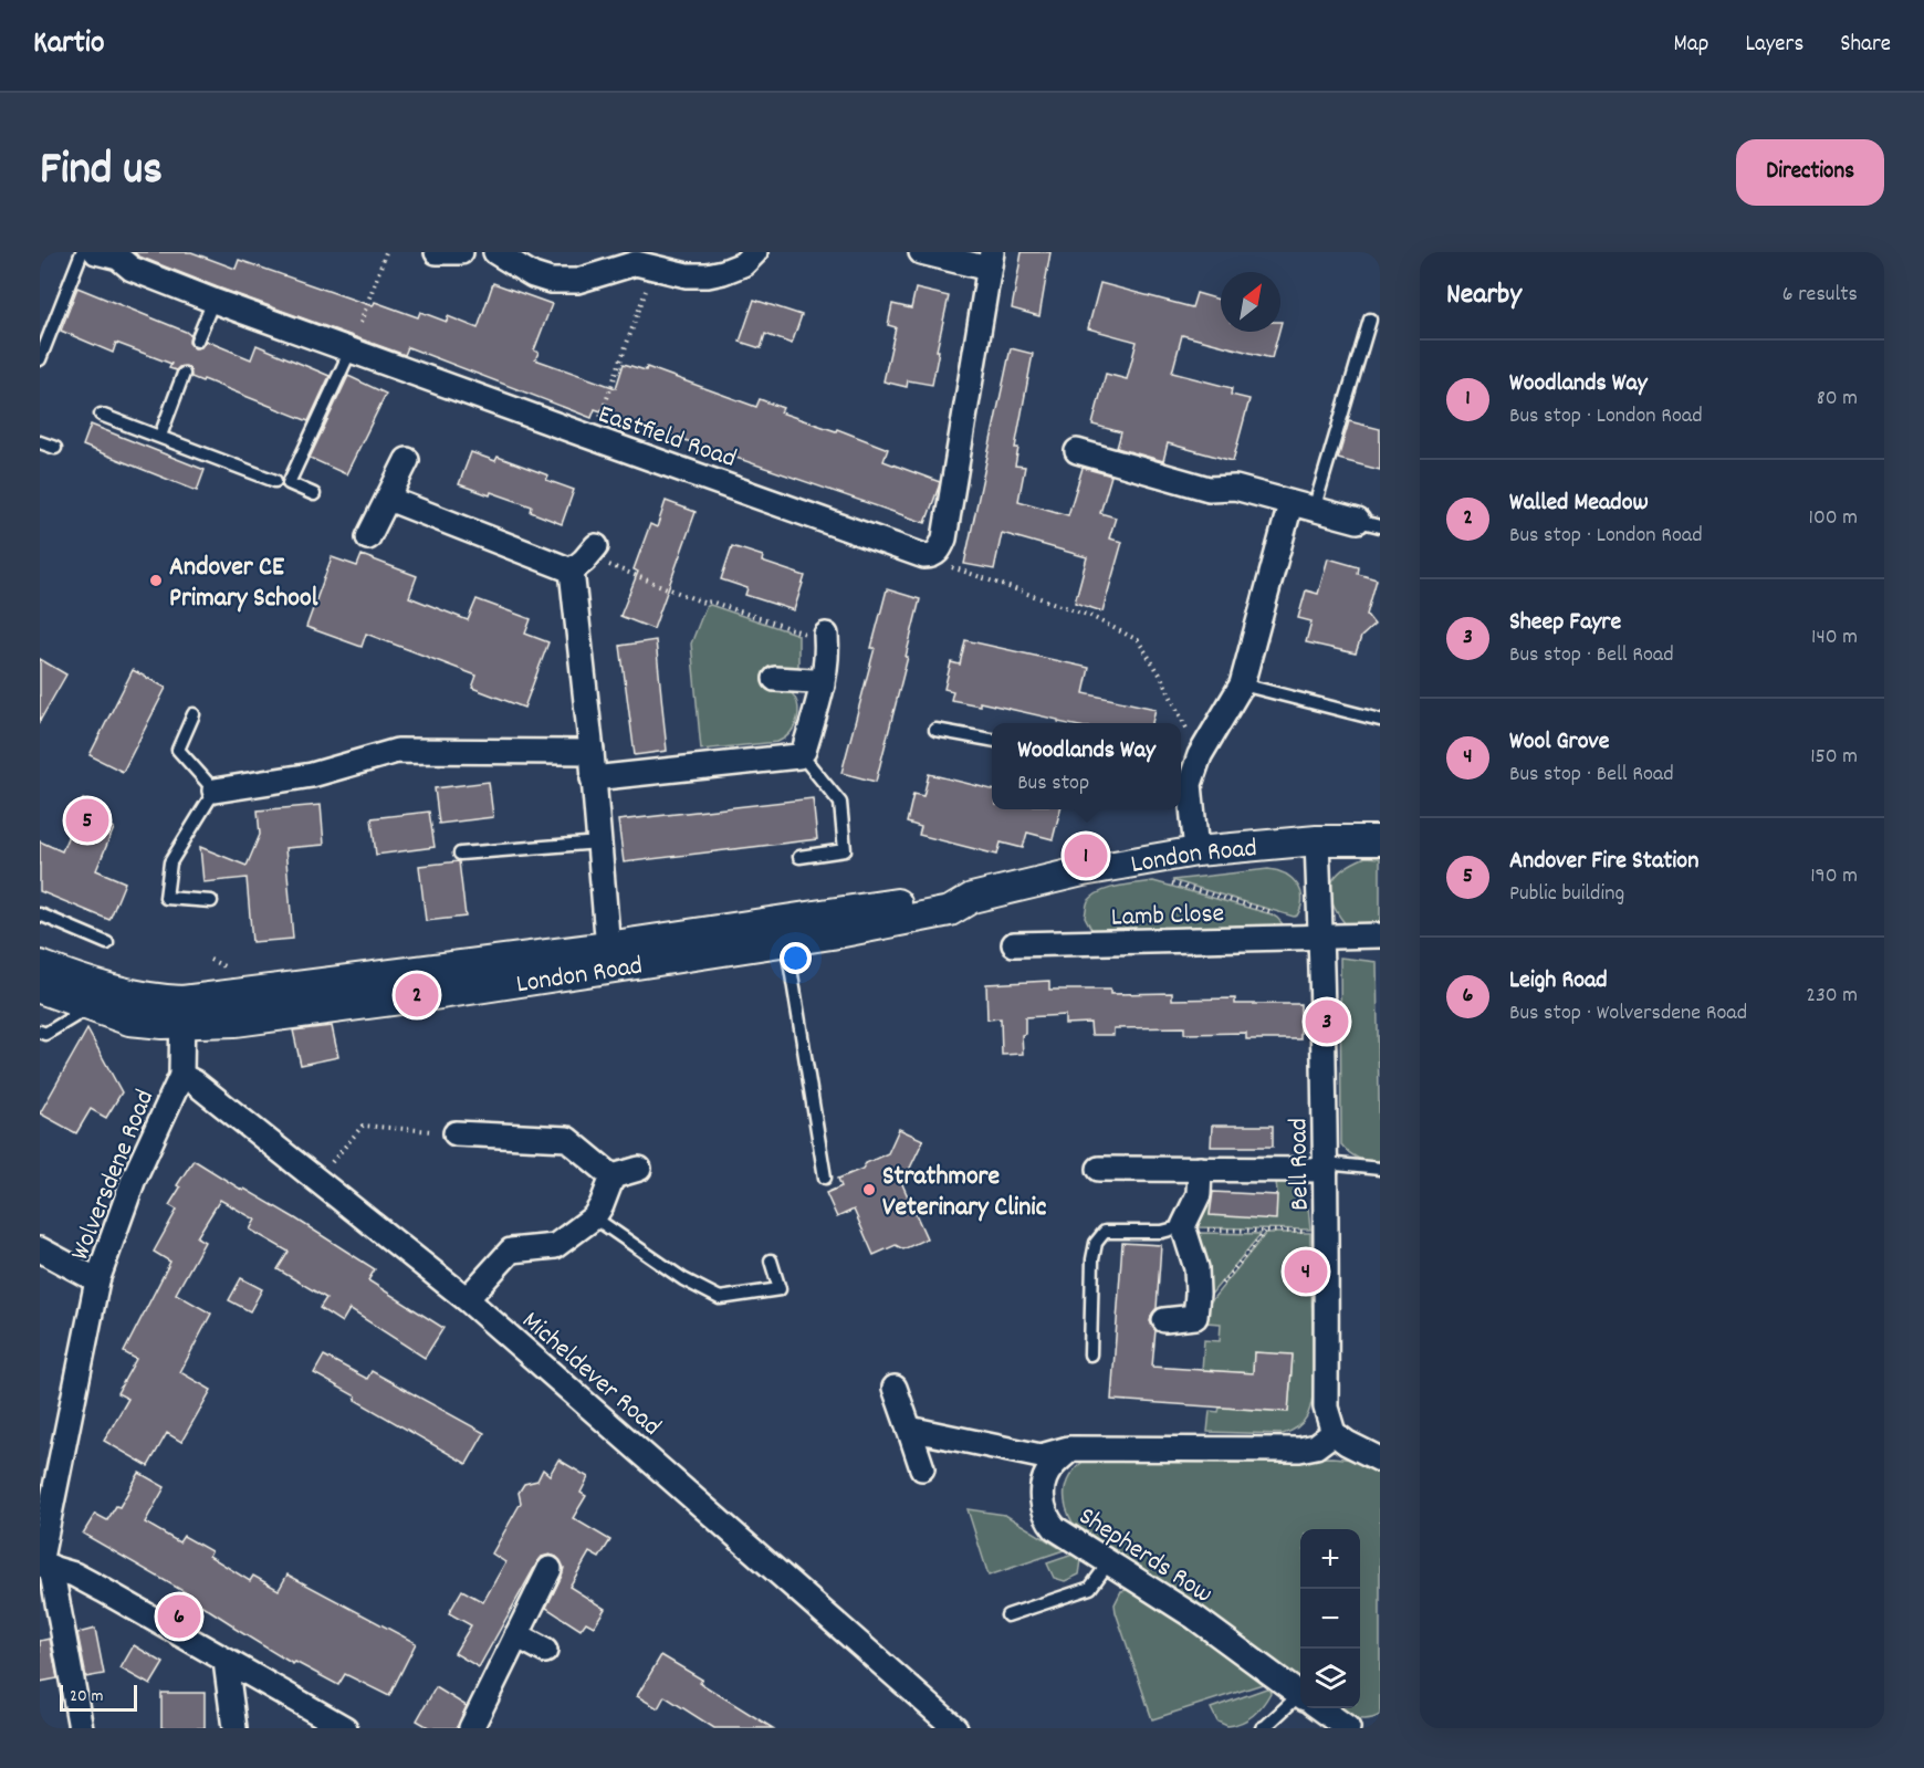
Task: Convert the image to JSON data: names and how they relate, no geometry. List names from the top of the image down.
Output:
{
  "streets": {
    "street": [
      "Eastfield Road",
      "London Road",
      "Lamb Close",
      "Bell Road",
      "Wolversdene Road",
      "Micheldever Road",
      "Shepherds Row"
    ]
  },
  "crossings": [
    ["London Road", "Bell Road"],
    ["London Road", "Wolversdene Road"],
    ["Lamb Close", "Bell Road"],
    ["Wolversdene Road", "Micheldever Road"]
  ],
  "places": ["Andover CE Primary School", "Strathmore Veterinary Clinic"],
  "scale_bar": "20 m",
  "north": "top right",
  "page": {
    "header": "Kartio",
    "nav": ["Map", "Layers", "Share"],
    "title": "Find us",
    "buttons": "Directions",
    "heading": ["Nearby", "6 results"],
    "list": [
      {
        "mark": "1",
        "name": "Woodlands Way",
        "note": "Bus stop · London Road",
        "value": "80 m"
      },
      {
        "mark": "2",
        "name": "Walled Meadow",
        "note": "Bus stop · London Road",
        "value": "100 m"
      },
      {
        "mark": "3",
        "name": "Sheep Fayre",
        "note": "Bus stop · Bell Road",
        "value": "140 m"
      },
      {
        "mark": "4",
        "name": "Wool Grove",
        "note": "Bus stop · Bell Road",
        "value": "150 m"
      },
      {
        "mark": "5",
        "name": "Andover Fire Station",
        "note": "Public building",
        "value": "190 m"
      },
      {
        "mark": "6",
        "name": "Leigh Road",
        "note": "Bus stop · Wolversdene Road",
        "value": "230 m"
      }
    ],
    "popup": ["Woodlands Way", "Bus stop"],
    "pins": [
      "5",
      "1",
      "2",
      "3",
      "4",
      "6"
    ],
    "map_buttons": ["+", "−"],
    "scale": "20 m"
  }
}
